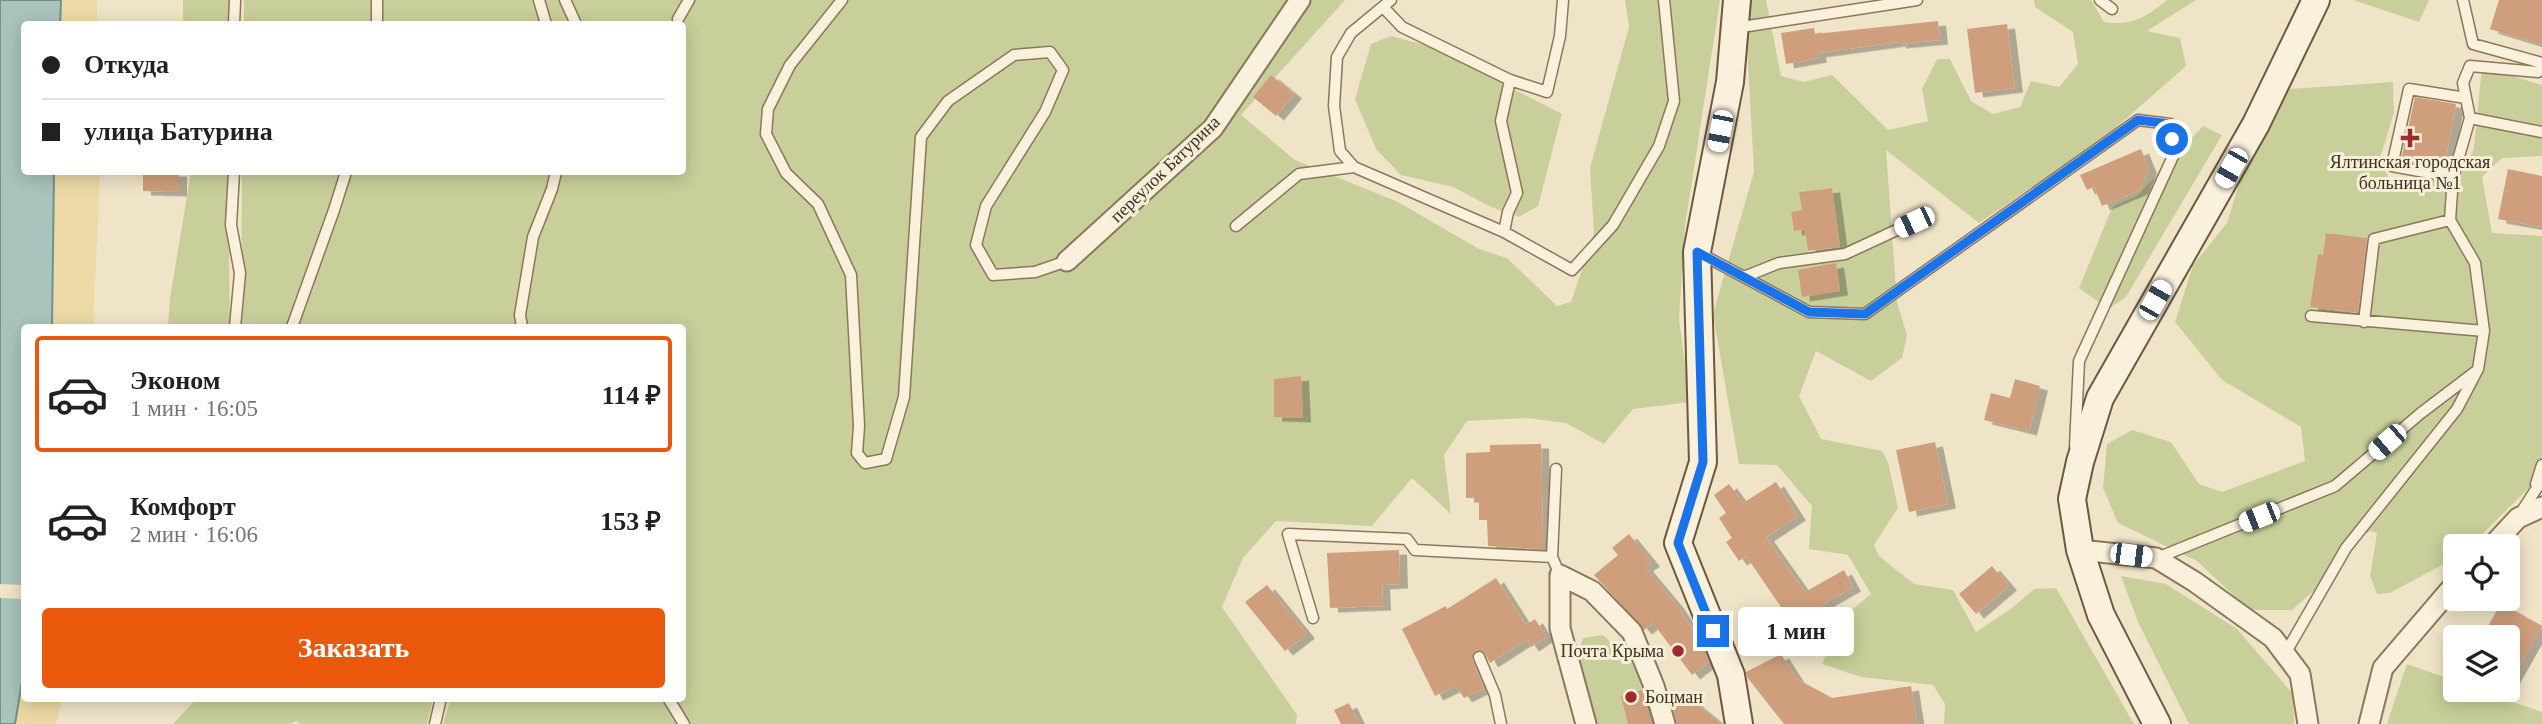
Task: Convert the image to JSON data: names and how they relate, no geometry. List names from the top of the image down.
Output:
{
  "streets": {
    "street": ["переулок Батурина"]
  },
  "places": {
    "health": ["Ялтинская городская больница №1"],
    "other": ["Почта Крыма", "Боцман"]
  },
  "page": {
    "banner": ["Откуда", "улица Батурина"],
    "list": [
      {
        "name": "Эконом",
        "note": "1 мин · 16:05",
        "value": "114 ₽"
      },
      {
        "name": "Комфорт",
        "note": "2 мин · 16:06",
        "value": "153 ₽"
      }
    ],
    "buttons": "Заказать",
    "bubble": "1 мин"
  }
}
